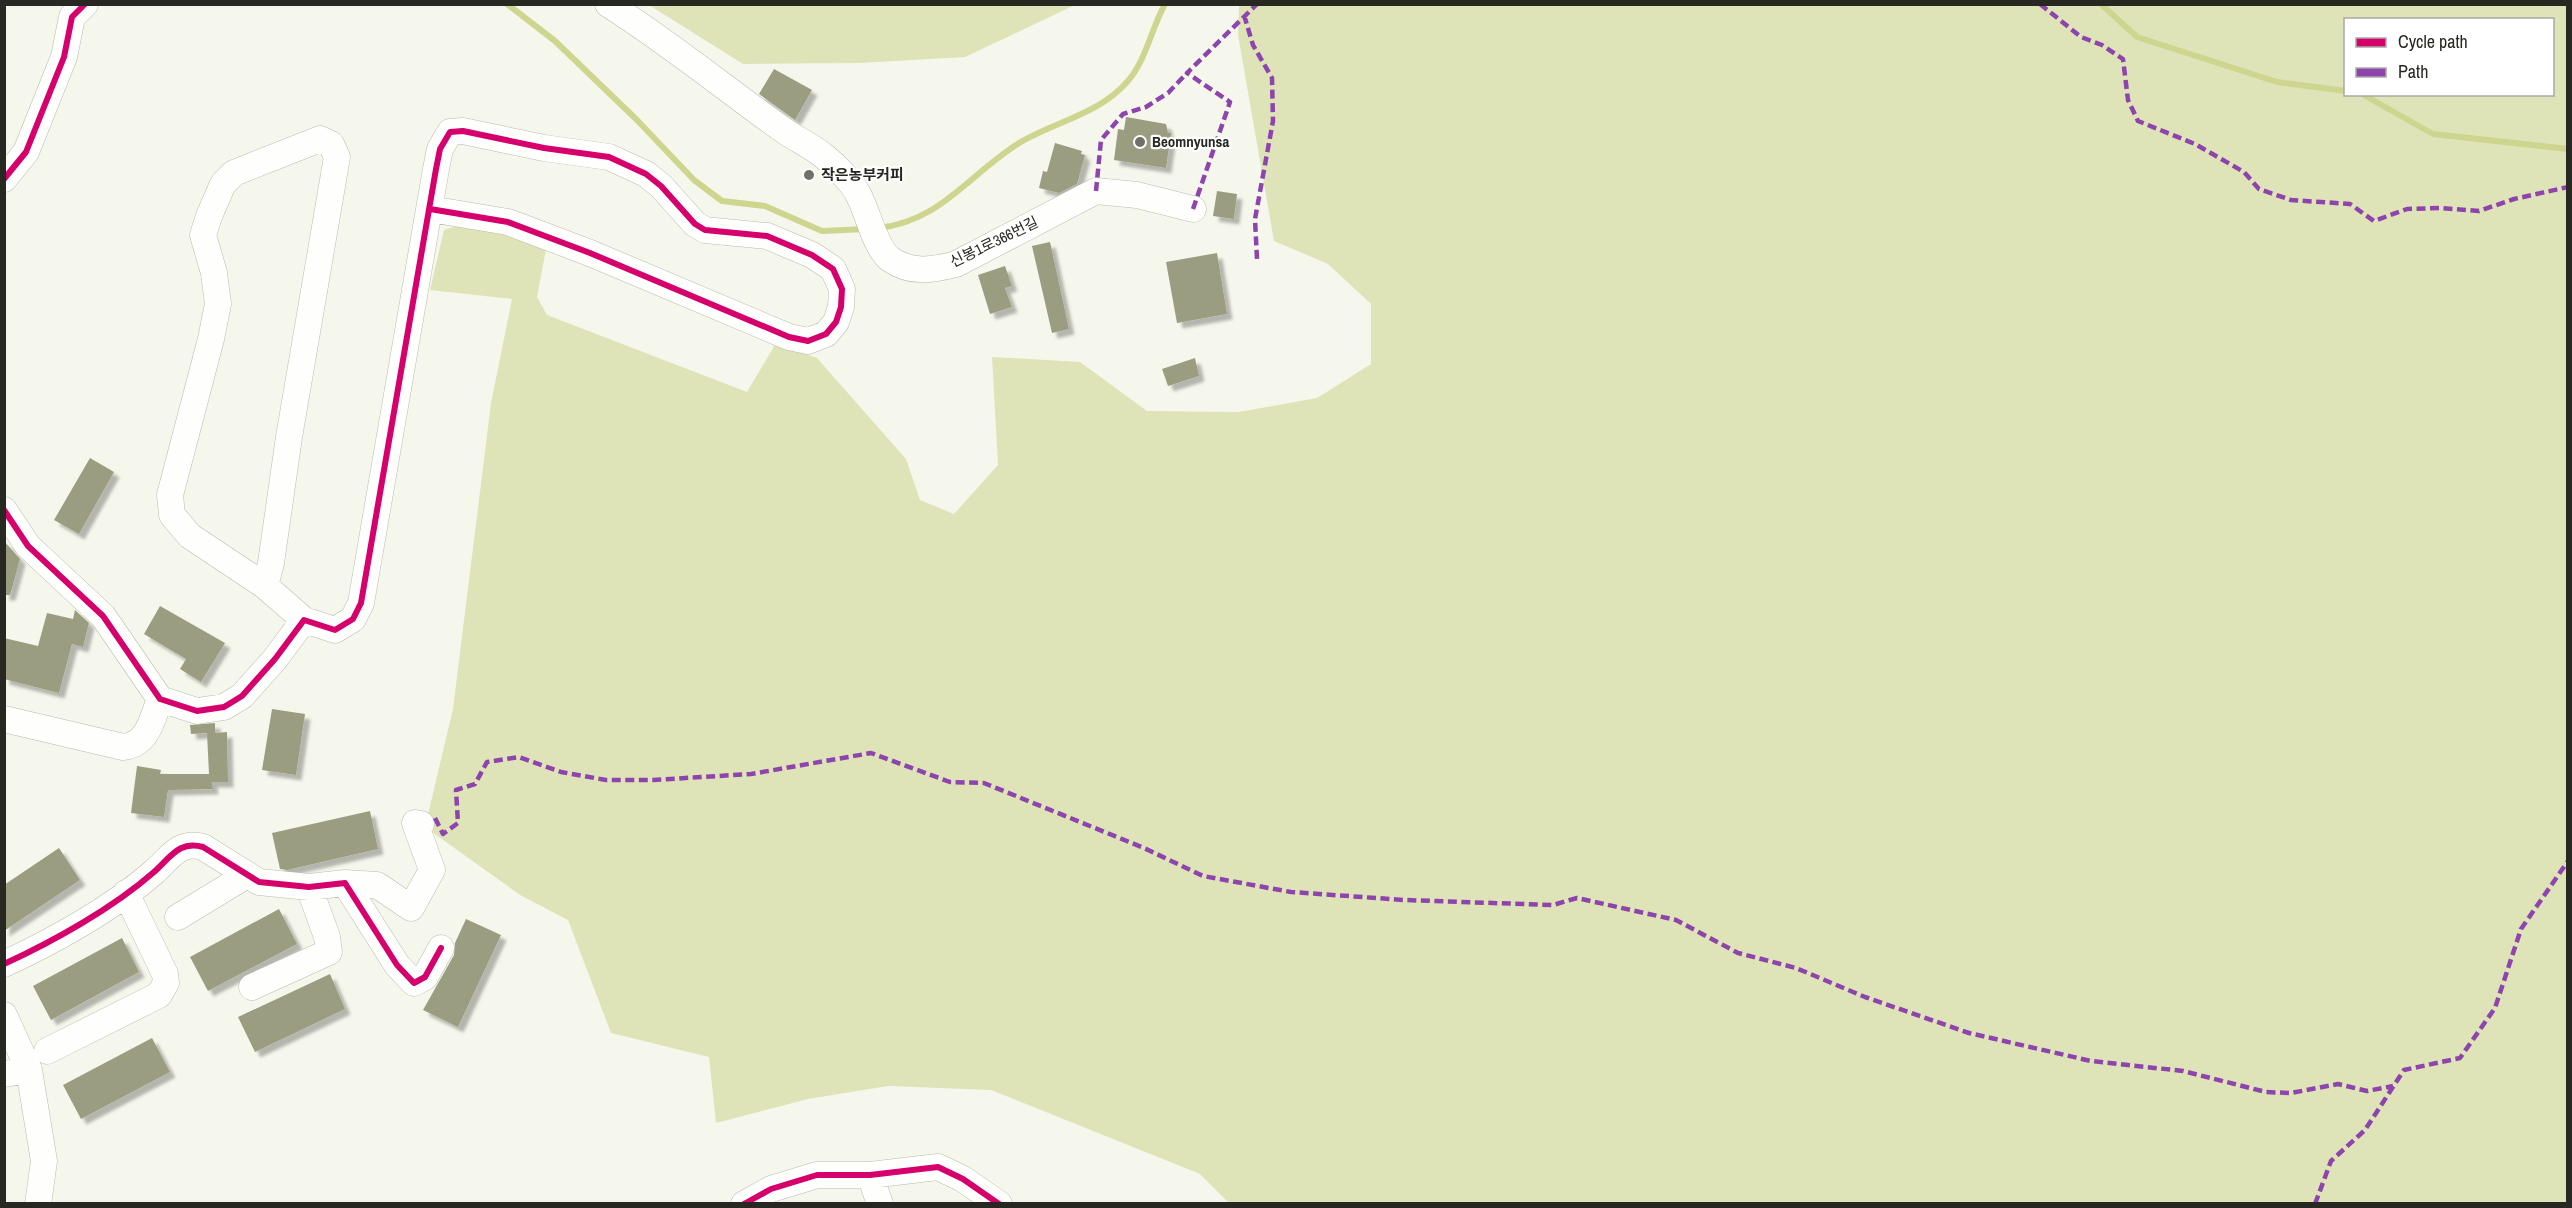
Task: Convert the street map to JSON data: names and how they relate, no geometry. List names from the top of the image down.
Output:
{
  "streets": {
    "street": ["신봉1로366번길"]
  },
  "places": ["Beomnyunsa", "작은농부커피"],
  "legend": ["Cycle path", "Path"]
}
